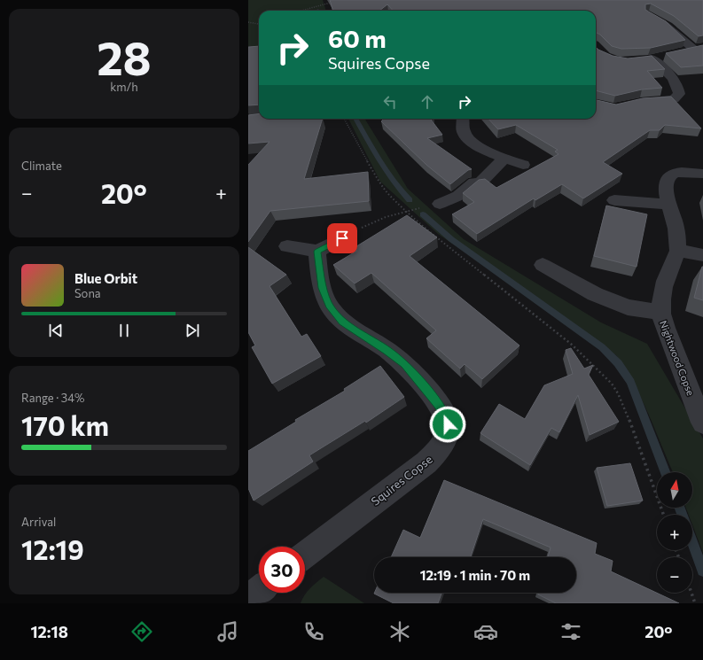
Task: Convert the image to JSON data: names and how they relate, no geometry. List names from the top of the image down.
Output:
{
  "streets": {
    "street": ["Nightwood Copse", "Squires Copse"]
  },
  "north": "top",
  "page": {
    "tile": [
      ["28", "km/h"],
      "Climate",
      ["Range · 34%", "170 km"],
      ["Arrival", "12:19"]
    ],
    "turn": ["60 m", "Squires Copse"],
    "heat": ["−", "20°", "+"],
    "song": ["Blue Orbit", "Sona"],
    "map_buttons": ["+", "−"],
    "limit": "30",
    "trip": "12:19 · 1 min · 70 m",
    "tabs": ["12:18", "20°"]
  }
}
